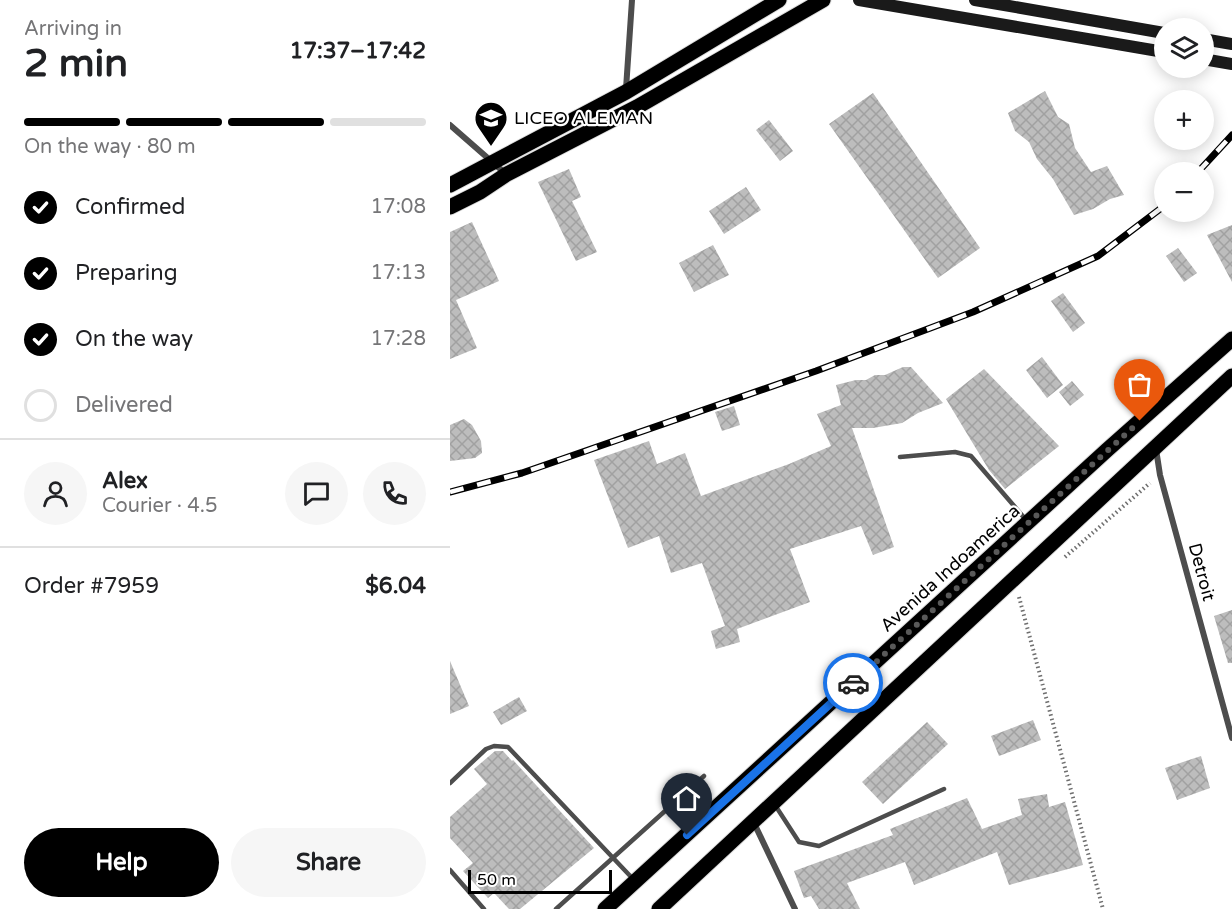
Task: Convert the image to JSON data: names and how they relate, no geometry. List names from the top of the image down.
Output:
{
  "streets": {
    "main road": ["Avenida Indoamerica"],
    "street": ["Detroit"]
  },
  "places": {
    "school or university": ["LICEO ALEMAN"]
  },
  "scale_bar": "50 m",
  "page": {
    "heading": ["2 min", "Arriving in", "17:37–17:42"],
    "panel": [
      "Alex",
      "Courier · 4.5",
      "Order #7959",
      "$6.04"
    ],
    "map_buttons": ["+", "−"],
    "bar": "On the way · 80 m",
    "list": [
      ["Confirmed", "17:08"],
      ["Preparing", "17:13"],
      ["On the way", "17:28"],
      "Delivered"
    ],
    "buttons": ["Help", "Share"],
    "scale": "50 m"
  }
}
